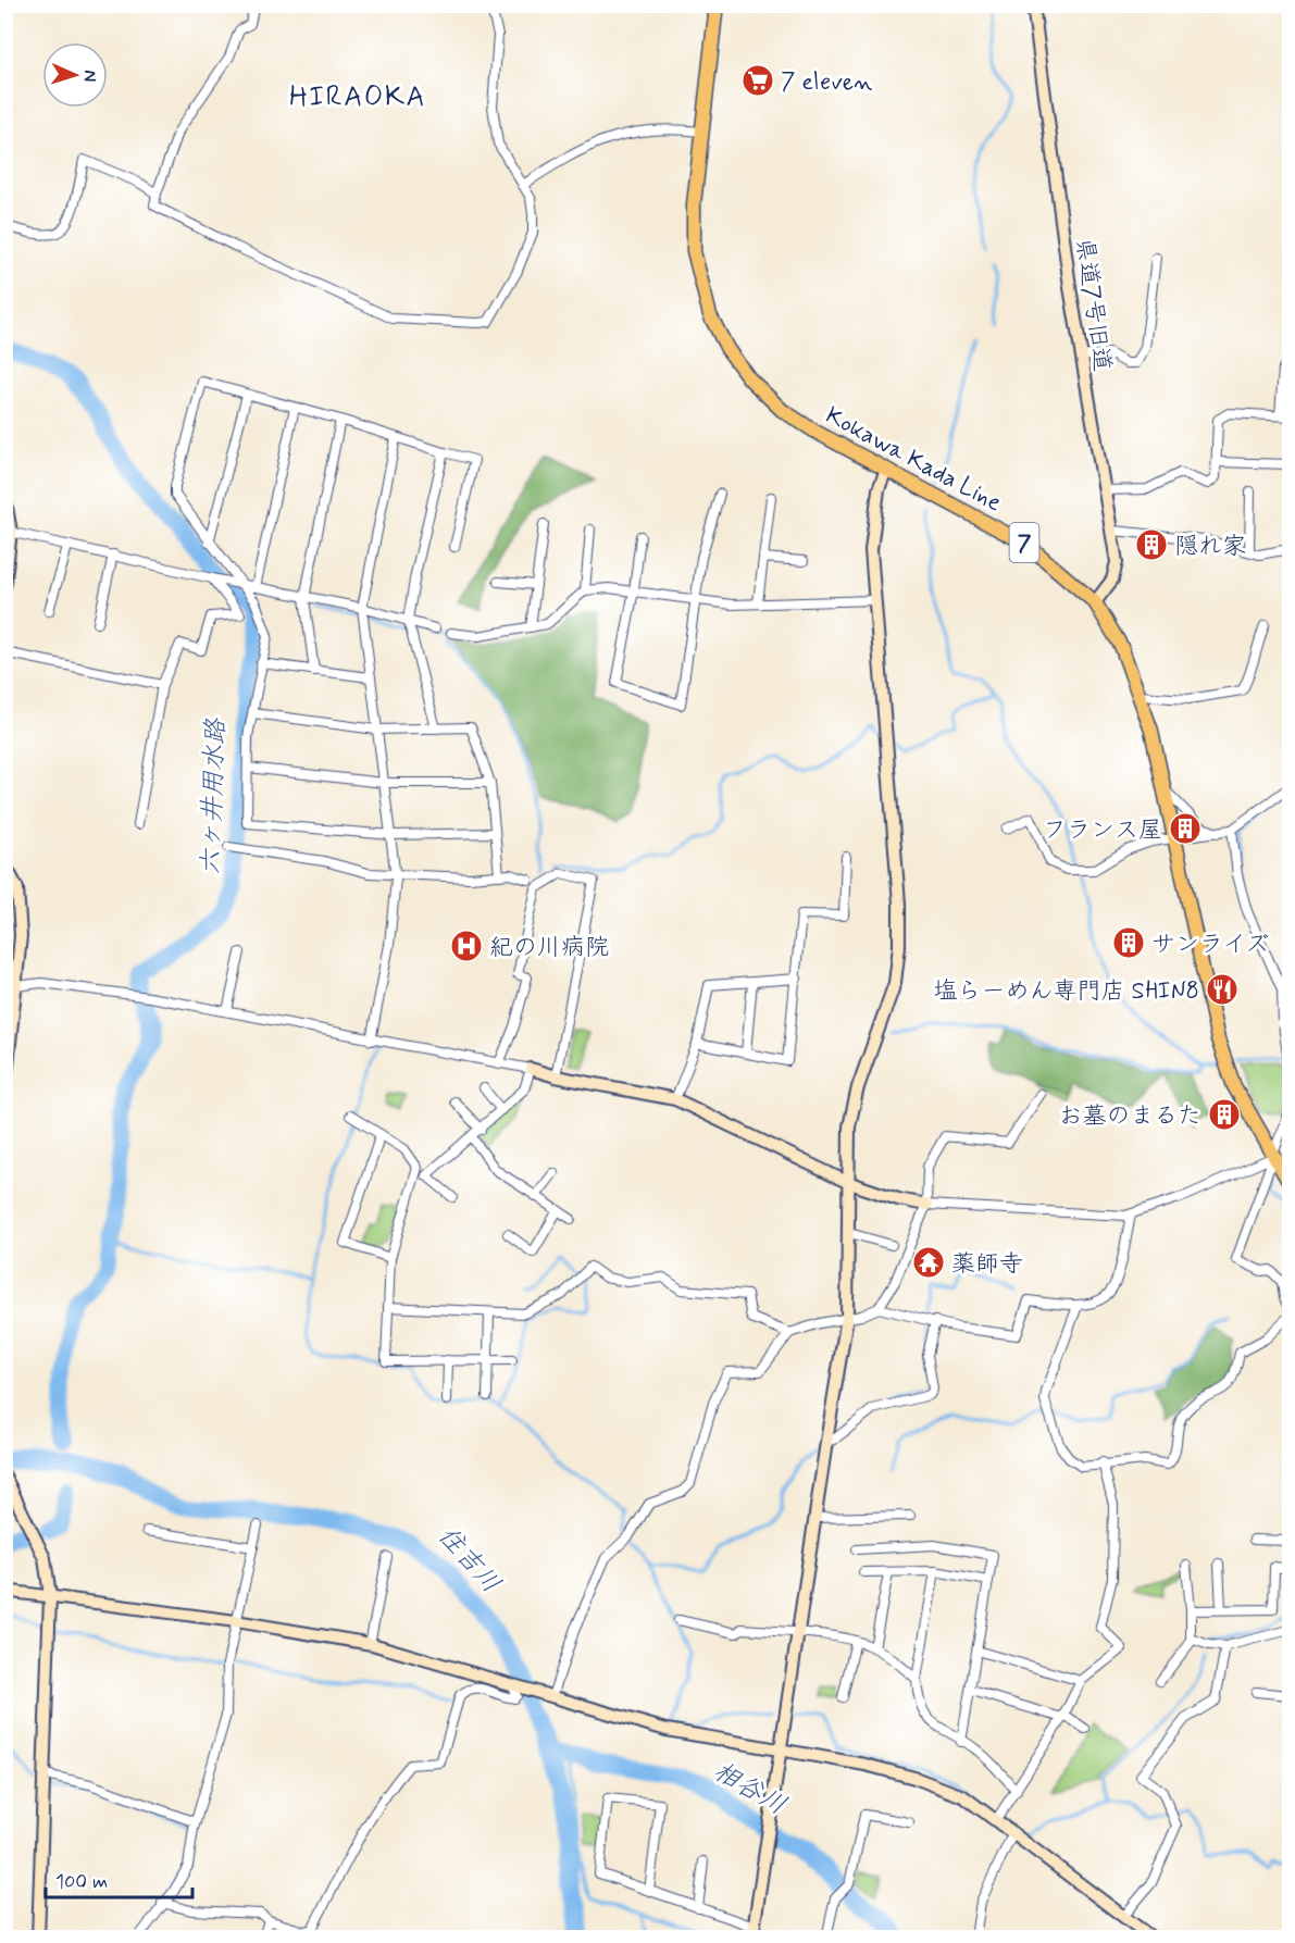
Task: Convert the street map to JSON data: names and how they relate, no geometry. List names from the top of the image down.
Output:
{
  "streets": {
    "main road": ["Kokawa Kada Line", "7"],
    "street": ["県道7号旧道"]
  },
  "crossings": [
    ["県道7号旧道", "Kokawa Kada Line"]
  ],
  "districts": ["HIRAOKA"],
  "water": ["六ヶ井用水路", "住吉川", "相谷川"],
  "places": {
    "supermarket": ["7 eleven"],
    "building": [
      "隠れ家",
      "フランス屋",
      "サンライズ",
      "お墓のまるた"
    ],
    "hospital": ["紀の川病院"],
    "restaurant": ["塩らーめん専門店 SHIN8"],
    "temple": ["薬師寺"]
  },
  "scale_bar": "100 m",
  "north": "right"
}
